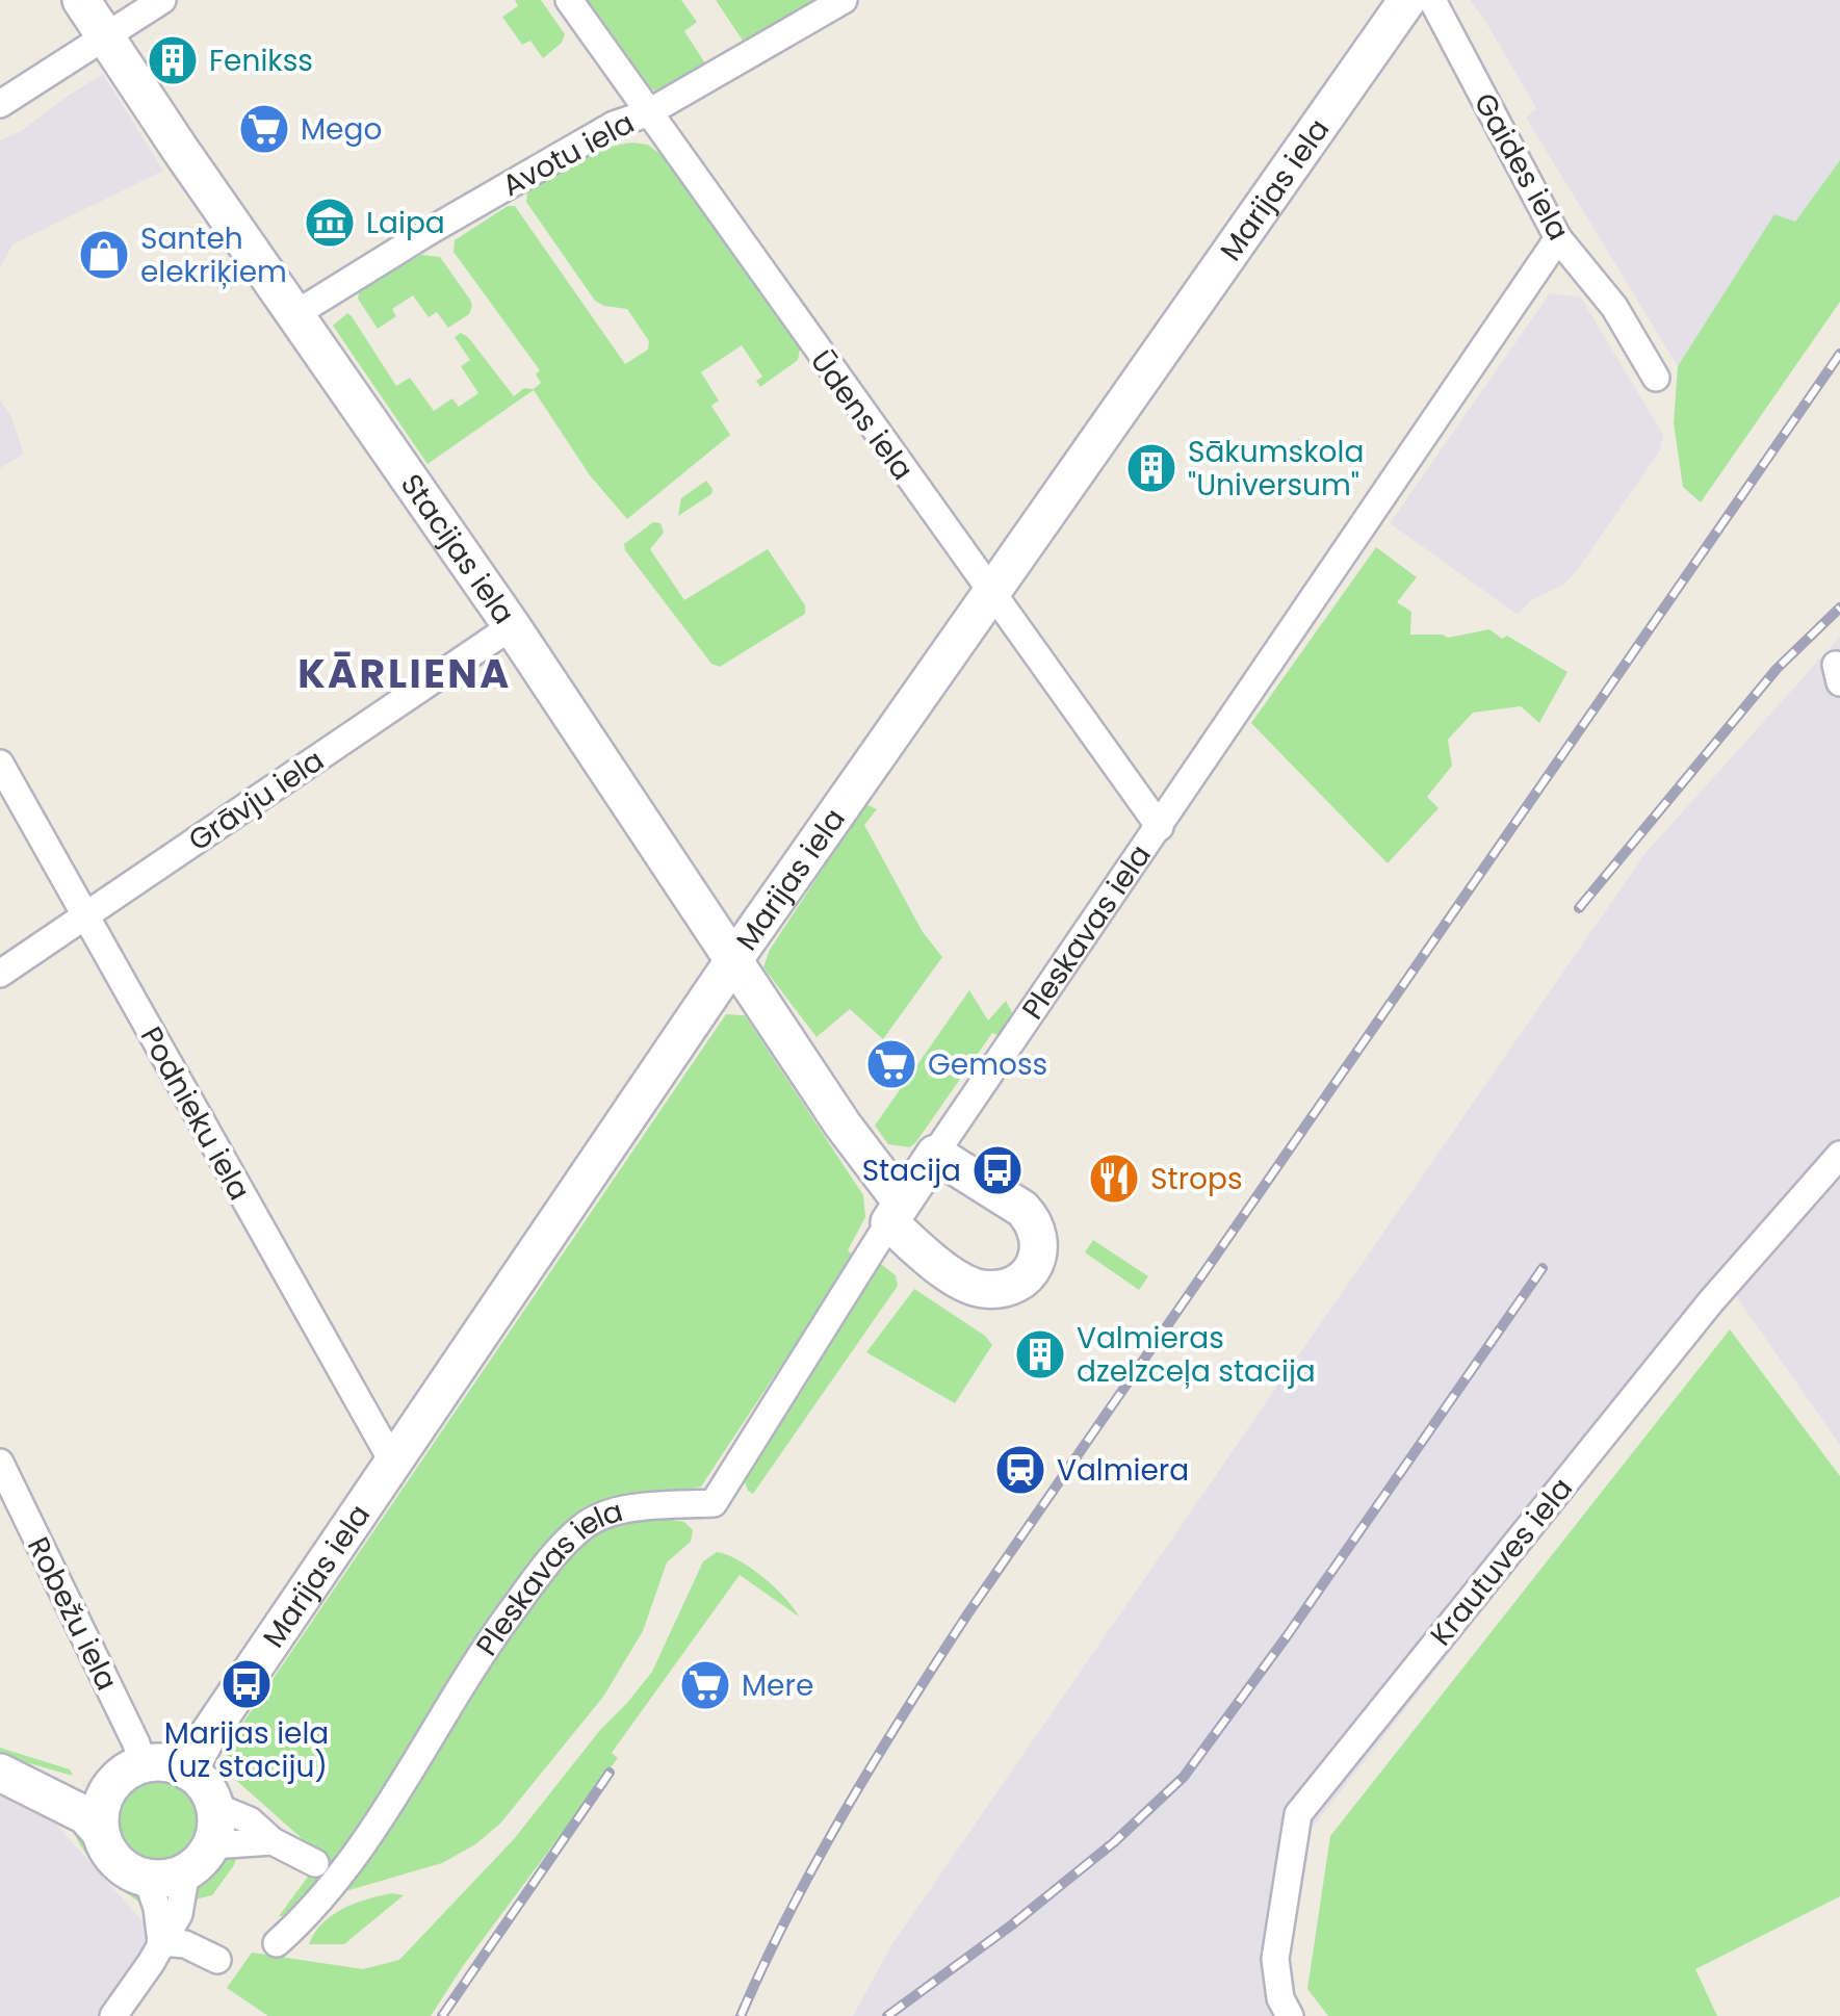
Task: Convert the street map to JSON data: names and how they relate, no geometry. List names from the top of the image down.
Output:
{
  "streets": {
    "street": [
      "Avotu iela",
      "Gaides iela",
      "Marijas iela",
      "Ūdens iela",
      "Stacijas iela",
      "Grāvju iela",
      "Pleskavas iela",
      "Podnieku iela",
      "Krautuves iela",
      "Robežu iela"
    ]
  },
  "crossings": [
    ["Avotu iela", "Ūdens iela"],
    ["Avotu iela", "Stacijas iela"],
    ["Gaides iela", "Pleskavas iela"],
    ["Marijas iela", "Ūdens iela"],
    ["Marijas iela", "Stacijas iela"],
    ["Marijas iela", "Podnieku iela"],
    ["Marijas iela", "Robežu iela"],
    ["Ūdens iela", "Pleskavas iela"],
    ["Stacijas iela", "Grāvju iela"],
    ["Stacijas iela", "Pleskavas iela"],
    ["Grāvju iela", "Podnieku iela"]
  ],
  "districts": ["KĀRLIENA"],
  "places": {
    "building": ["Fenikss", "Sākumskola \"Universum\"", "Valmieras dzelzceļa stacija"],
    "supermarket": ["Mego", "Gemoss", "Mere"],
    "museum": ["Laipa"],
    "shop": ["Santeh elekriķiem"],
    "bus stop": ["Stacija", "Marijas iela (uz staciju)"],
    "restaurant": ["Strops"],
    "station": ["Valmiera"]
  }
}
